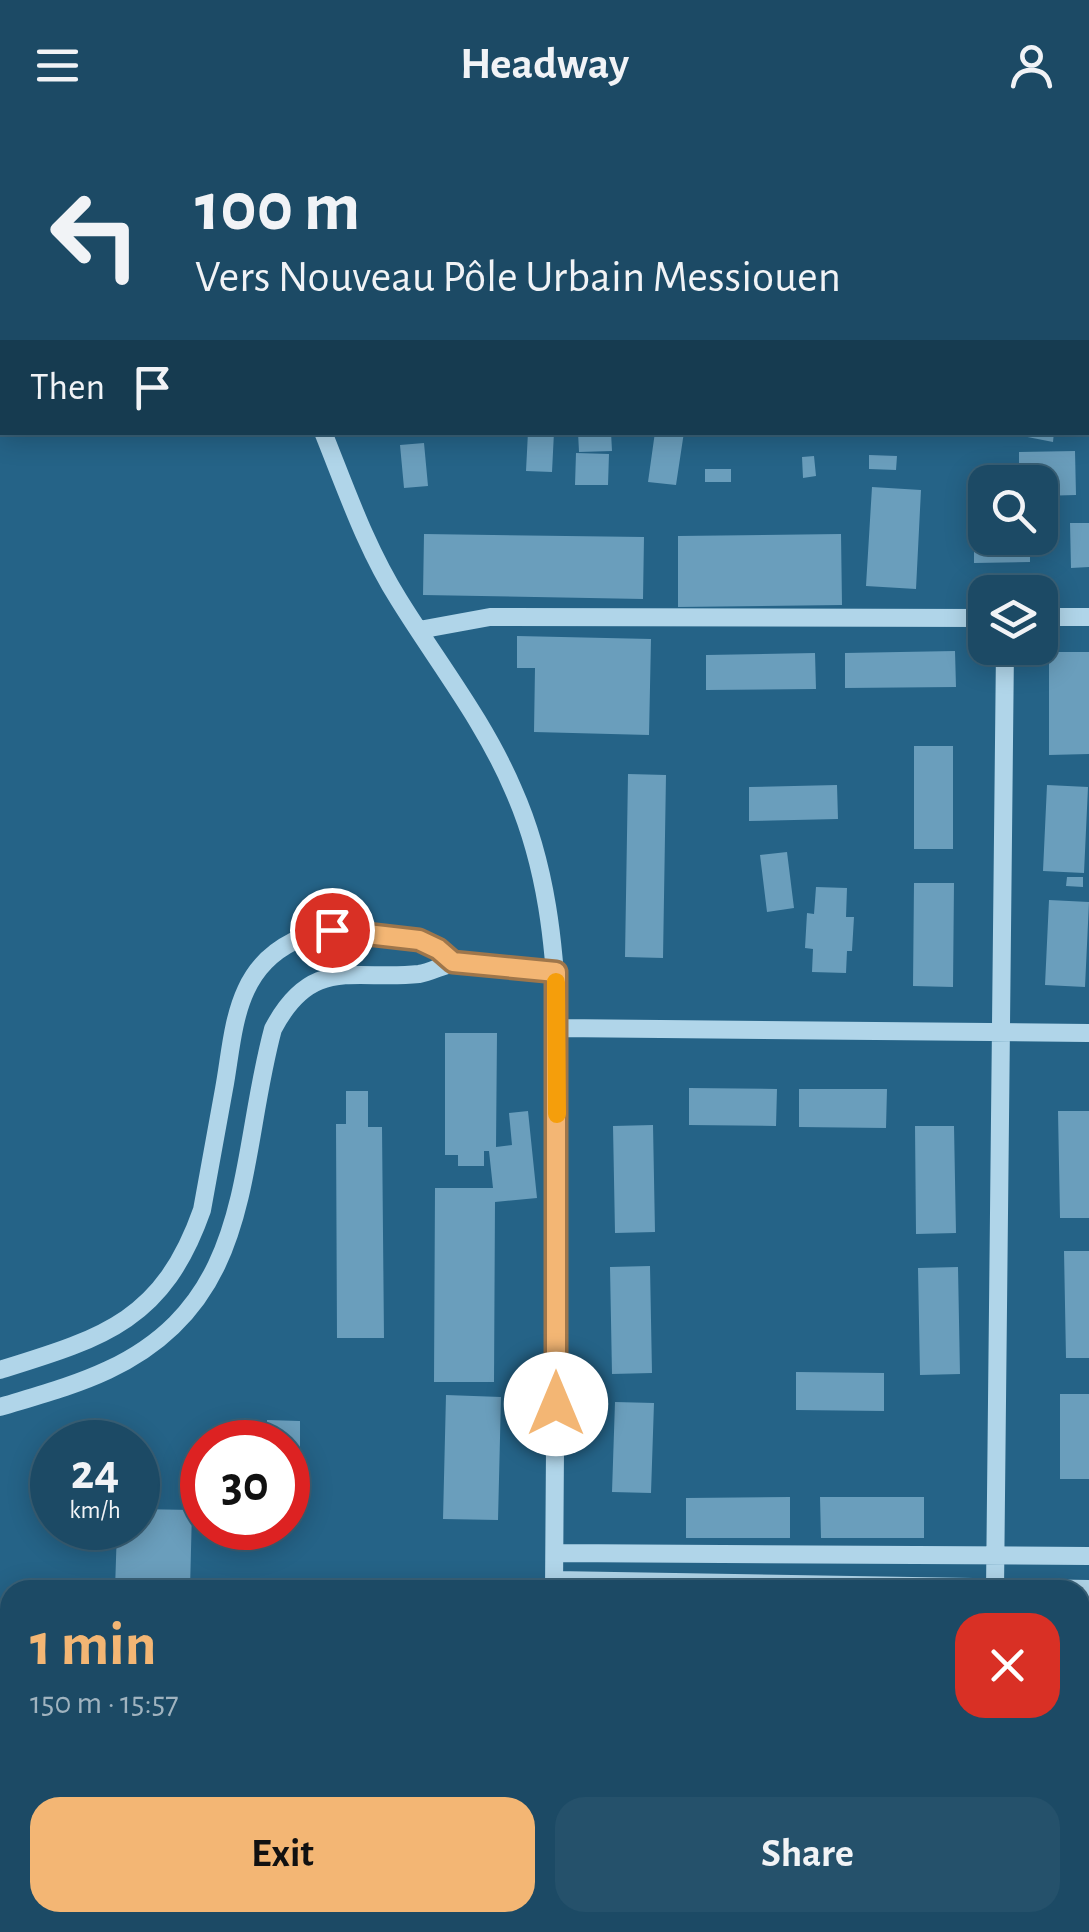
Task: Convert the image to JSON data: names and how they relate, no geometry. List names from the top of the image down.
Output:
{
  "page": {
    "header": "Headway",
    "turn": ["100 m", "Vers Nouveau Pôle Urbain Messiouen"],
    "then": "Then",
    "speed": "24 km/h",
    "limit": "30",
    "heading": ["1 min", "150 m · 15:57"],
    "buttons": ["Exit", "Share"]
  }
}
